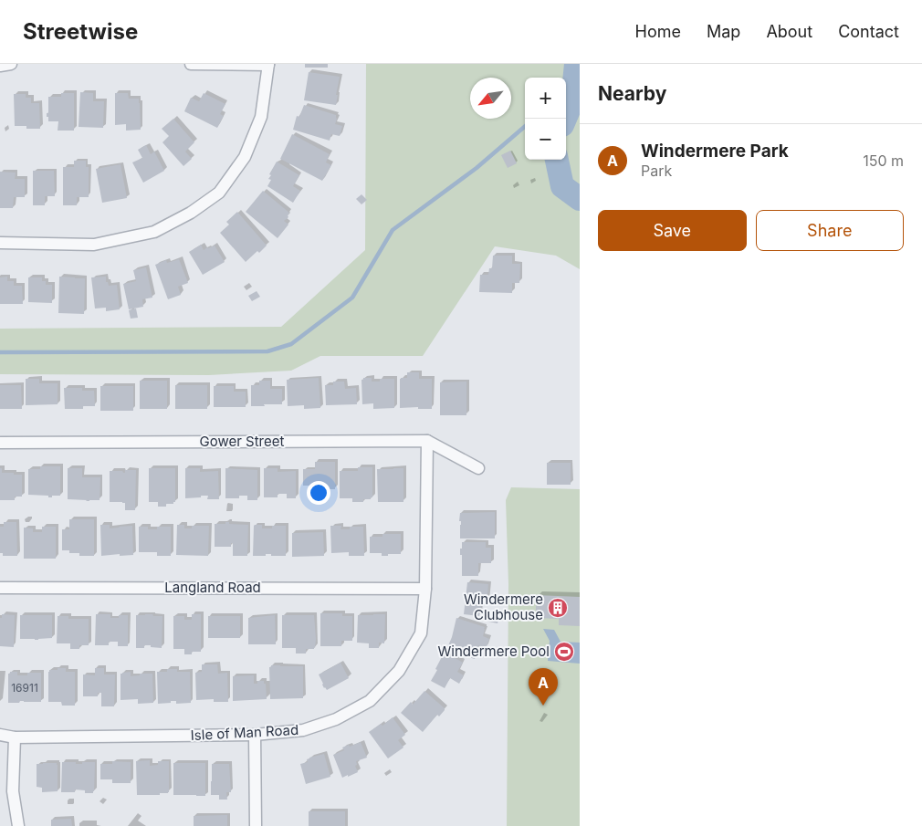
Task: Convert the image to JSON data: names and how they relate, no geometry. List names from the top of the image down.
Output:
{
  "streets": {
    "street": ["Gower Street", "Langland Road", "Isle of Man Road"]
  },
  "crossings": [
    ["Gower Street", "Isle of Man Road"],
    ["Langland Road", "Isle of Man Road"]
  ],
  "places": {
    "building": ["Windermere Clubhouse"],
    "sports": ["Windermere Pool"]
  },
  "house_numbers": ["16911"],
  "north": "bottom left",
  "page": {
    "header": "Streetwise",
    "nav": [
      "Home",
      "Map",
      "About",
      "Contact"
    ],
    "heading": "Nearby",
    "map_buttons": ["+", "−"],
    "list": [
      {
        "mark": "A",
        "name": "Windermere Park",
        "note": "Park",
        "value": "150 m"
      }
    ],
    "buttons": ["Save", "Share"],
    "pins": "A"
  }
}
